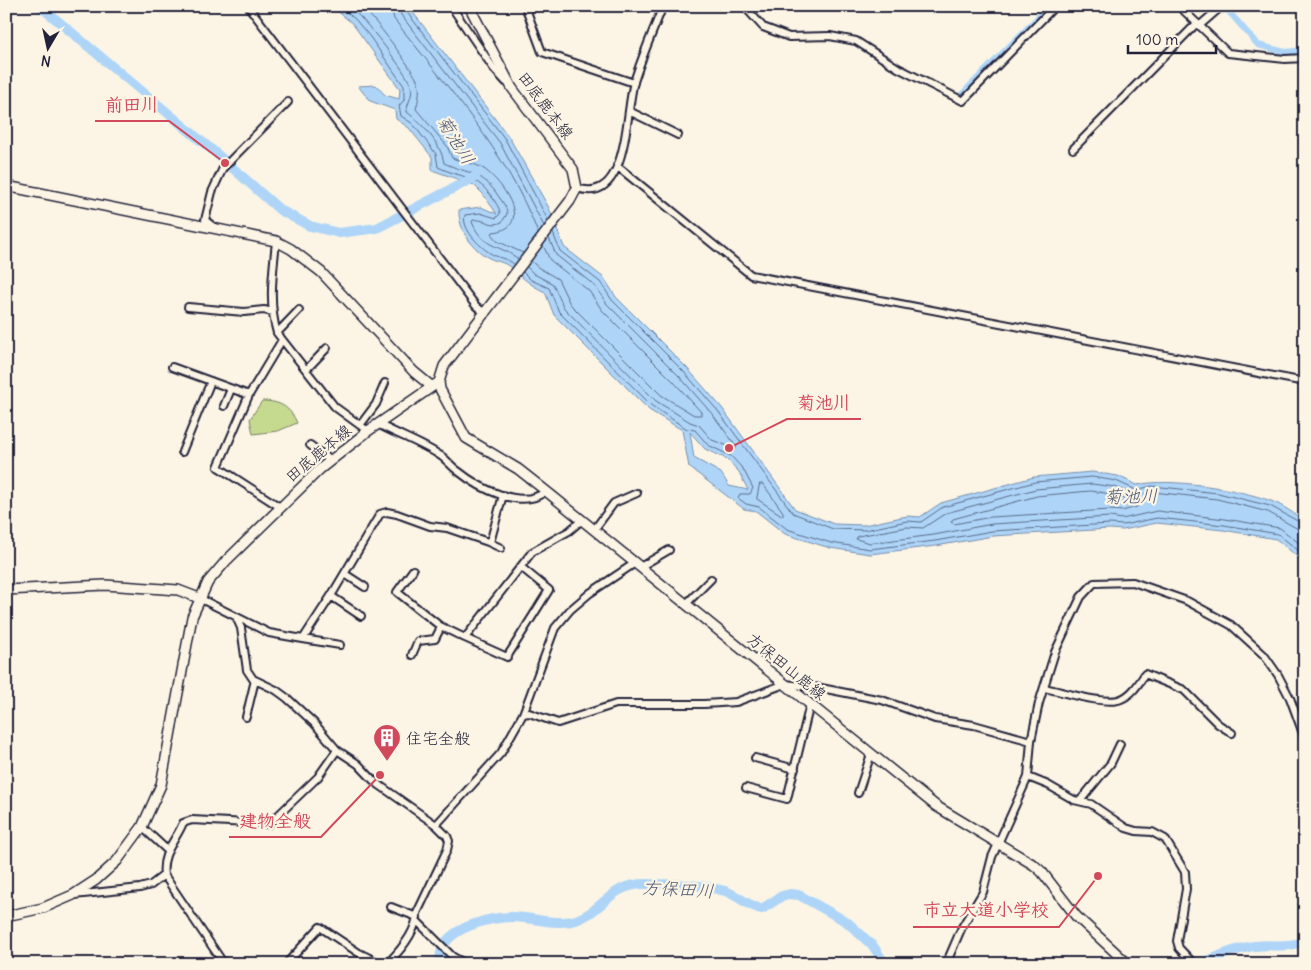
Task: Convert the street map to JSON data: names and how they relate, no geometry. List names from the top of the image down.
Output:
{
  "streets": {
    "main road": ["田底鹿本線", "方保田山鹿線"]
  },
  "crossings": [
    ["田底鹿本線", "方保田山鹿線"]
  ],
  "water": ["菊池川", "方保田川"],
  "places": {
    "other": [
      "前田川",
      "菊池川",
      "建物全般",
      "市立大道小学校"
    ],
    "building": ["住宅全般"]
  },
  "scale_bar": "100 m",
  "north": "bottom"
}
